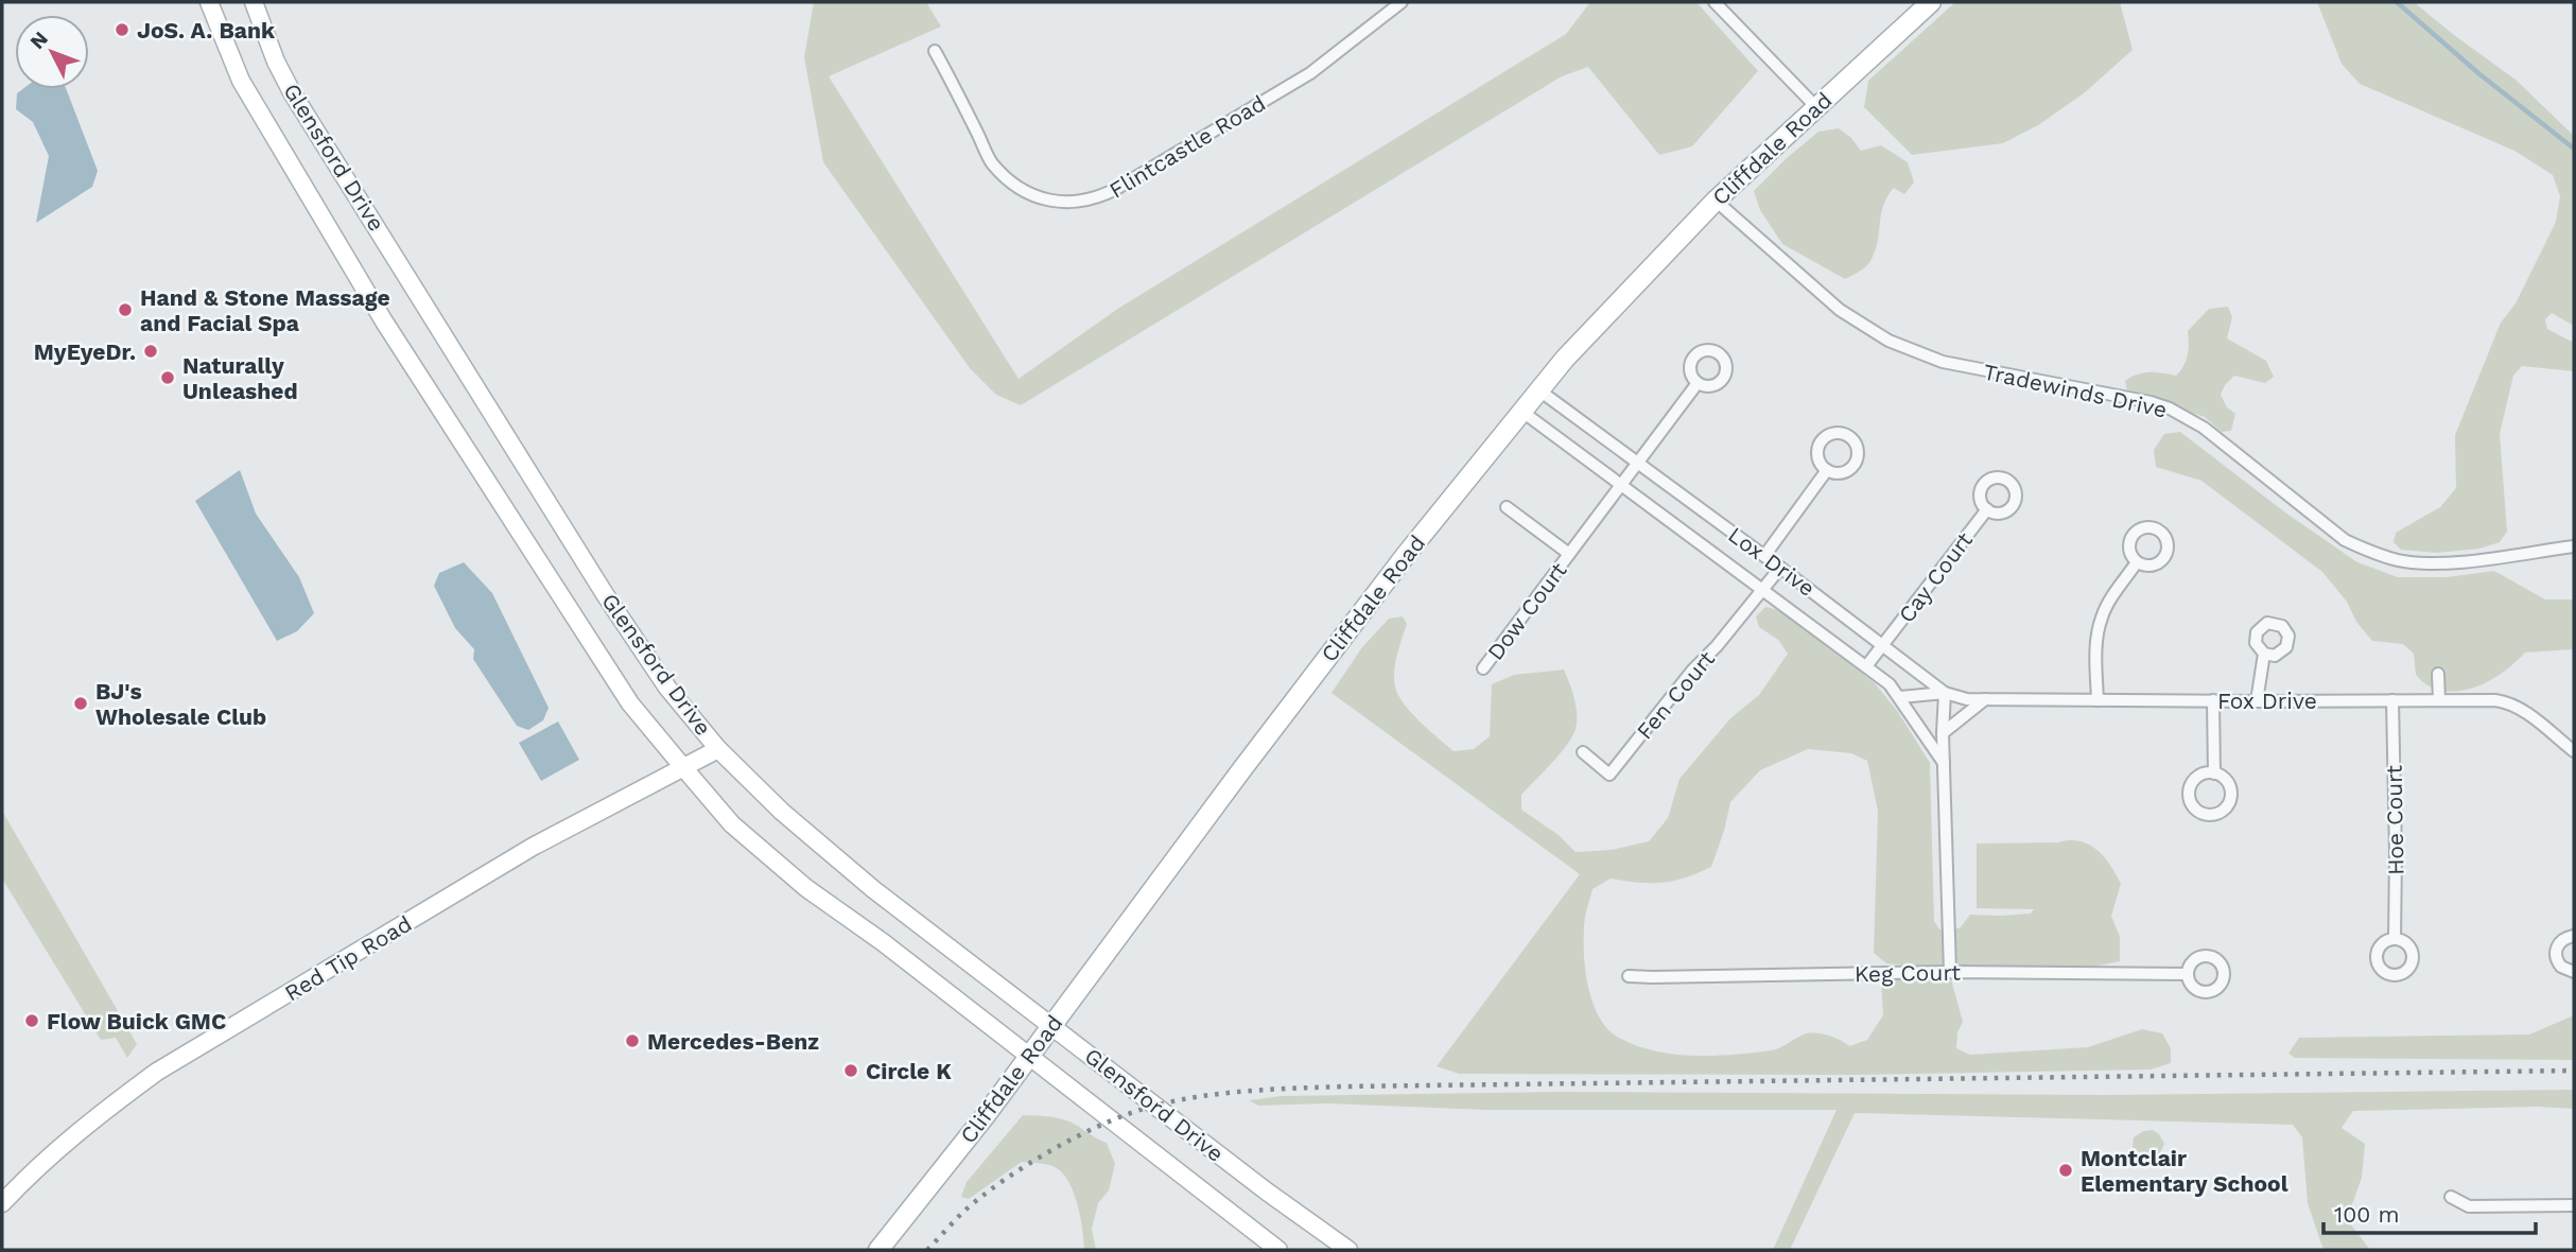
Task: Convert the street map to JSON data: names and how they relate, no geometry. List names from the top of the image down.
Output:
{
  "streets": {
    "main road": ["Cliffdale Road", "Glensford Drive", "Red Tip Road"],
    "street": [
      "Flintcastle Road",
      "Tradewinds Drive",
      "Lox Drive",
      "Cay Court",
      "Dow Court",
      "Fen Court",
      "Fox Drive",
      "Hoe Court",
      "Keg Court"
    ]
  },
  "crossings": [
    ["Cliffdale Road", "Glensford Drive"],
    ["Cliffdale Road", "Tradewinds Drive"],
    ["Cliffdale Road", "Lox Drive"],
    ["Glensford Drive", "Red Tip Road"],
    ["Lox Drive", "Cay Court"],
    ["Lox Drive", "Dow Court"],
    ["Lox Drive", "Fen Court"],
    ["Lox Drive", "Fox Drive"],
    ["Fox Drive", "Hoe Court"]
  ],
  "places": [
    "JoS. A. Bank",
    "Hand & Stone Massage and Facial Spa",
    "MyEyeDr.",
    "Naturally Unleashed",
    "BJ's Wholesale Club",
    "Flow Buick GMC",
    "Mercedes-Benz",
    "Circle K",
    "Montclair Elementary School"
  ],
  "scale_bar": "100 m",
  "north": "top left"
}
